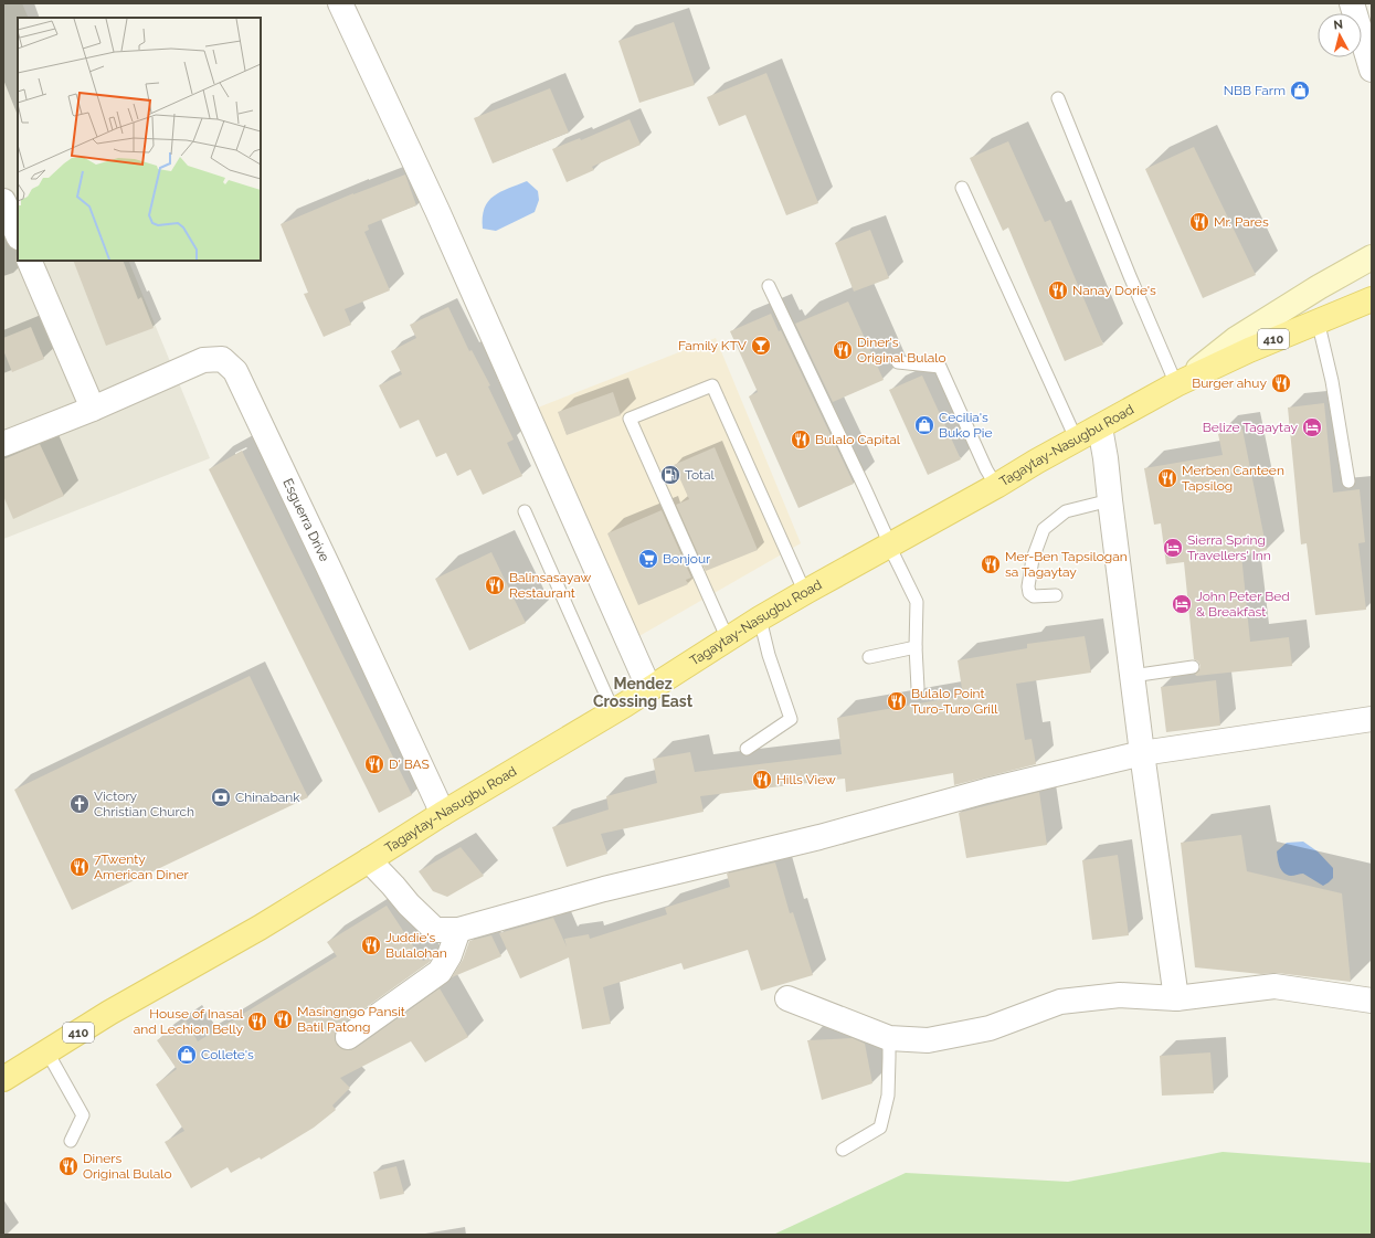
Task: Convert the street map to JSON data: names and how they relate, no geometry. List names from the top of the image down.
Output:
{
  "streets": {
    "main road": ["410", "Tagaytay-Nasugbu Road"],
    "street": ["Esguerra Drive"]
  },
  "crossings": [
    ["Tagaytay-Nasugbu Road", "Esguerra Drive"]
  ],
  "districts": ["Mendez Crossing East"],
  "places": {
    "shop": ["NBB Farm", "Cecilia's Buko Pie", "Collete's"],
    "restaurant": [
      "Mr. Pares",
      "Nanay Dorie's",
      "Diner's Original Bulalo",
      "Burger ahuy",
      "Bulalo Capital",
      "Merben Canteen Tapsilog",
      "Mer-Ben Tapsilogan sa Tagaytay",
      "Balinsasayaw Restaurant",
      "Bulalo Point Turo-Turo Grill",
      "D' BAS",
      "Hills View",
      "7Twenty American Diner",
      "Juddie's Bulalohan",
      "Masingngo Pansit Batil Patong",
      "House of Inasal and Lechion Belly",
      "Diners Original Bulalo"
    ],
    "bar": ["Family KTV"],
    "hotel": ["Belize Tagaytay", "Sierra Spring Travellers' Inn", "John Peter Bed & Breakfast"],
    "fuel station": ["Total"],
    "supermarket": ["Bonjour"],
    "bank": ["Chinabank"],
    "church": ["Victory Christian Church"]
  },
  "north": "top"
}
